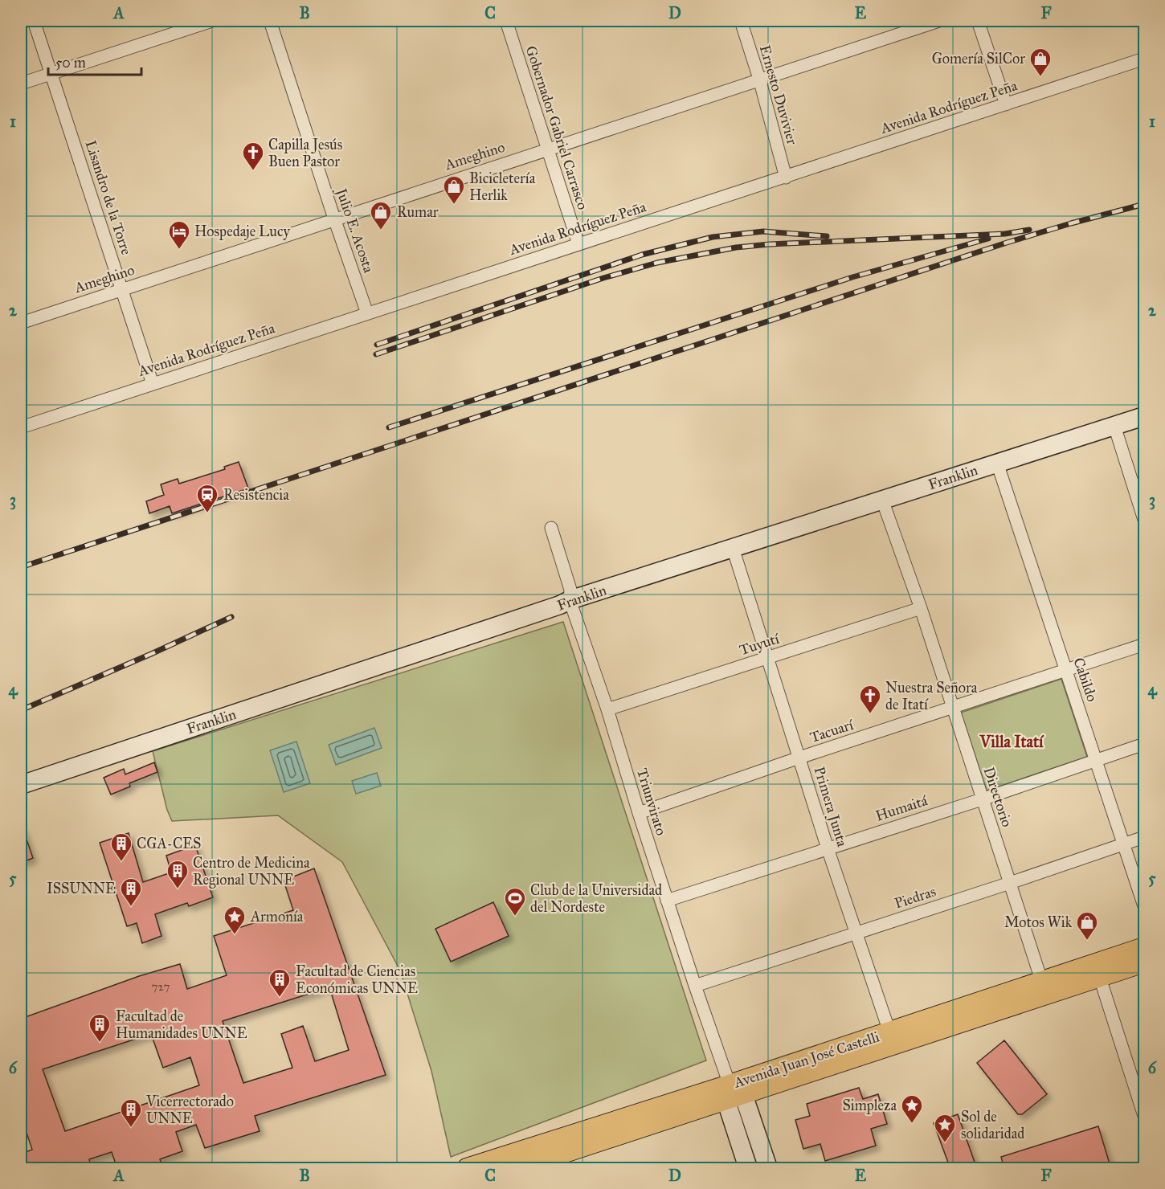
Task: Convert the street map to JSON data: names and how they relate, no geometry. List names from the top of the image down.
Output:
{
  "streets": {
    "main road": ["Avenida Juan José Castelli"],
    "street": [
      "Ernesto Duvivier",
      "Avenida Rodríguez Peña",
      "Gobernador Gabriel Carrasco",
      "Ameghino",
      "Lisandro de la Torre",
      "Julio E. Acosta",
      "Franklin",
      "Tuyutí",
      "Cabildo",
      "Tacuarí",
      "Directorio",
      "Triunvirato",
      "Primera Junta",
      "Humaitá",
      "Piedras"
    ]
  },
  "crossings": [
    ["Ernesto Duvivier", "Avenida Rodríguez Peña"],
    ["Ernesto Duvivier", "Ameghino"],
    ["Avenida Rodríguez Peña", "Gobernador Gabriel Carrasco"],
    ["Avenida Rodríguez Peña", "Lisandro de la Torre"],
    ["Avenida Rodríguez Peña", "Julio E. Acosta"],
    ["Gobernador Gabriel Carrasco", "Ameghino"],
    ["Ameghino", "Lisandro de la Torre"],
    ["Ameghino", "Julio E. Acosta"],
    ["Franklin", "Cabildo"],
    ["Franklin", "Directorio"],
    ["Franklin", "Triunvirato"],
    ["Franklin", "Primera Junta"],
    ["Tuyutí", "Directorio"],
    ["Tuyutí", "Triunvirato"],
    ["Tuyutí", "Primera Junta"],
    ["Cabildo", "Tacuarí"],
    ["Cabildo", "Humaitá"],
    ["Cabildo", "Piedras"],
    ["Tacuarí", "Directorio"],
    ["Tacuarí", "Triunvirato"],
    ["Tacuarí", "Primera Junta"],
    ["Directorio", "Humaitá"],
    ["Directorio", "Piedras"],
    ["Directorio", "Avenida Juan José Castelli"],
    ["Triunvirato", "Humaitá"],
    ["Triunvirato", "Piedras"],
    ["Triunvirato", "Avenida Juan José Castelli"],
    ["Primera Junta", "Humaitá"],
    ["Primera Junta", "Piedras"],
    ["Primera Junta", "Avenida Juan José Castelli"]
  ],
  "districts": ["Villa Itatí"],
  "places": {
    "shop": [
      "Gomería SilCor",
      "Bicicletería Herlik",
      "Rumar",
      "Motos Wik"
    ],
    "church": ["Capilla Jesús Buen Pastor", "Nuestra Señora de Itatí"],
    "hotel": ["Hospedaje Lucy"],
    "station": ["Resistencia"],
    "building": [
      "CGA-CES",
      "Centro de Medicina Regional UNNE",
      "ISSUNNE",
      "Facultad de Ciencias Económicas UNNE",
      "Facultad de Humanidades UNNE",
      "Vicerrectorado UNNE"
    ],
    "sports": ["Club de la Universidad del Nordeste"],
    "place": ["Armonía", "Simpleza", "Sol de solidaridad"]
  },
  "house_numbers": ["727"],
  "scale_bar": "50 m",
  "grid": {
    "columns": [
      "A",
      "B",
      "C",
      "D",
      "E",
      "F"
    ],
    "rows": [
      "1",
      "2",
      "3",
      "4",
      "5",
      "6"
    ]
  }
}
